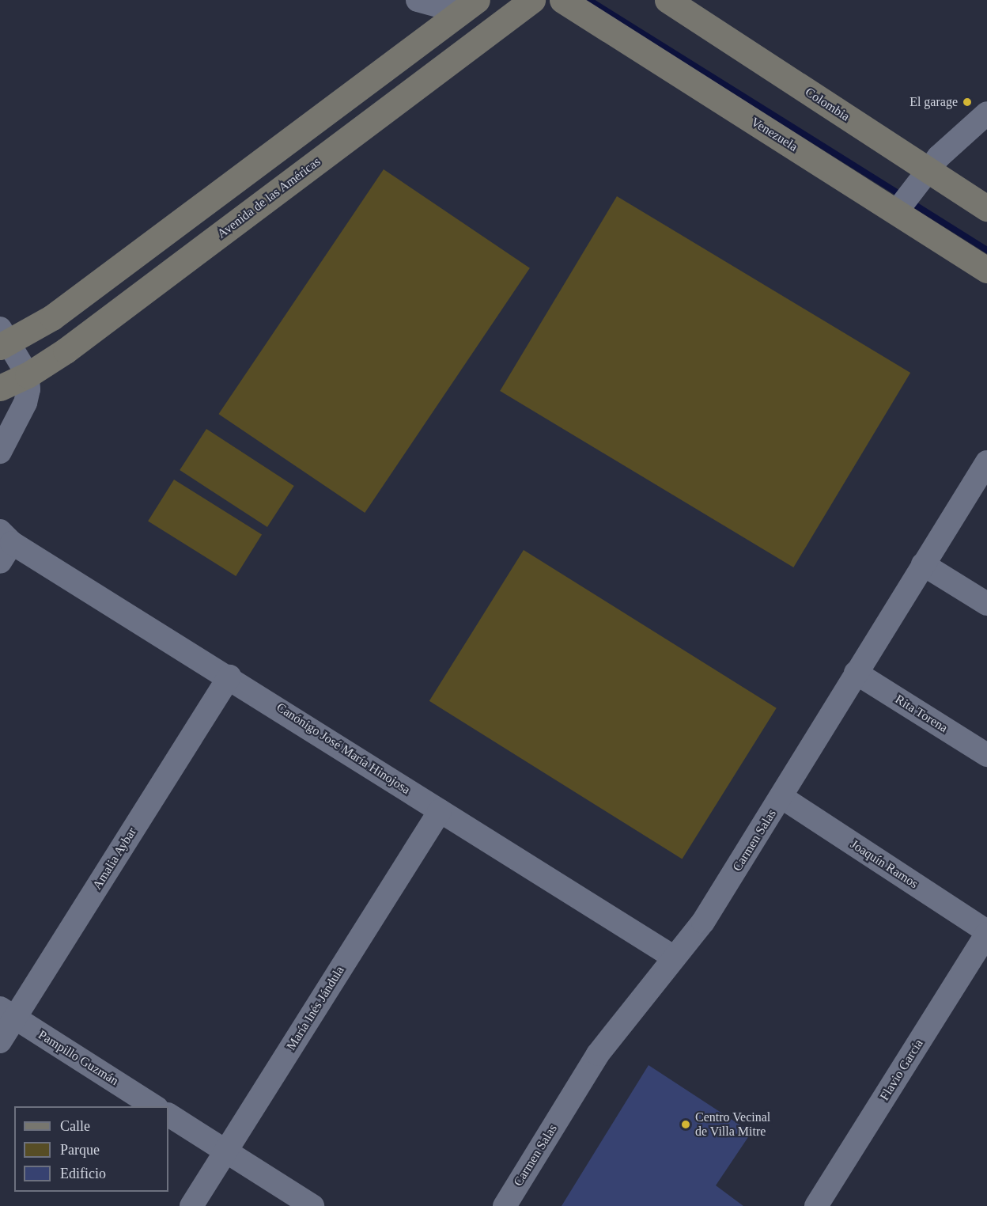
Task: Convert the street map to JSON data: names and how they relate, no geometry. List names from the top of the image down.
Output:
{
  "streets": {
    "main road": ["Colombia", "Venezuela", "Avenida de las Américas"],
    "street": [
      "Rita Torena",
      "Canónigo José María Hinojosa",
      "Carmen Salas",
      "Amalia Aybar",
      "Joaquín Ramos",
      "María Inés Jándula",
      "Pampillo Guzmán",
      "Flavio García"
    ]
  },
  "crossings": [
    ["Rita Torena", "Carmen Salas"],
    ["Canónigo José María Hinojosa", "Carmen Salas"],
    ["Canónigo José María Hinojosa", "Amalia Aybar"],
    ["Canónigo José María Hinojosa", "María Inés Jándula"],
    ["Carmen Salas", "Joaquín Ramos"],
    ["Amalia Aybar", "Pampillo Guzmán"],
    ["Joaquín Ramos", "Flavio García"]
  ],
  "places": ["El garage", "Centro Vecinal de Villa Mitre"],
  "legend": ["Calle", "Parque", "Edificio"]
}
